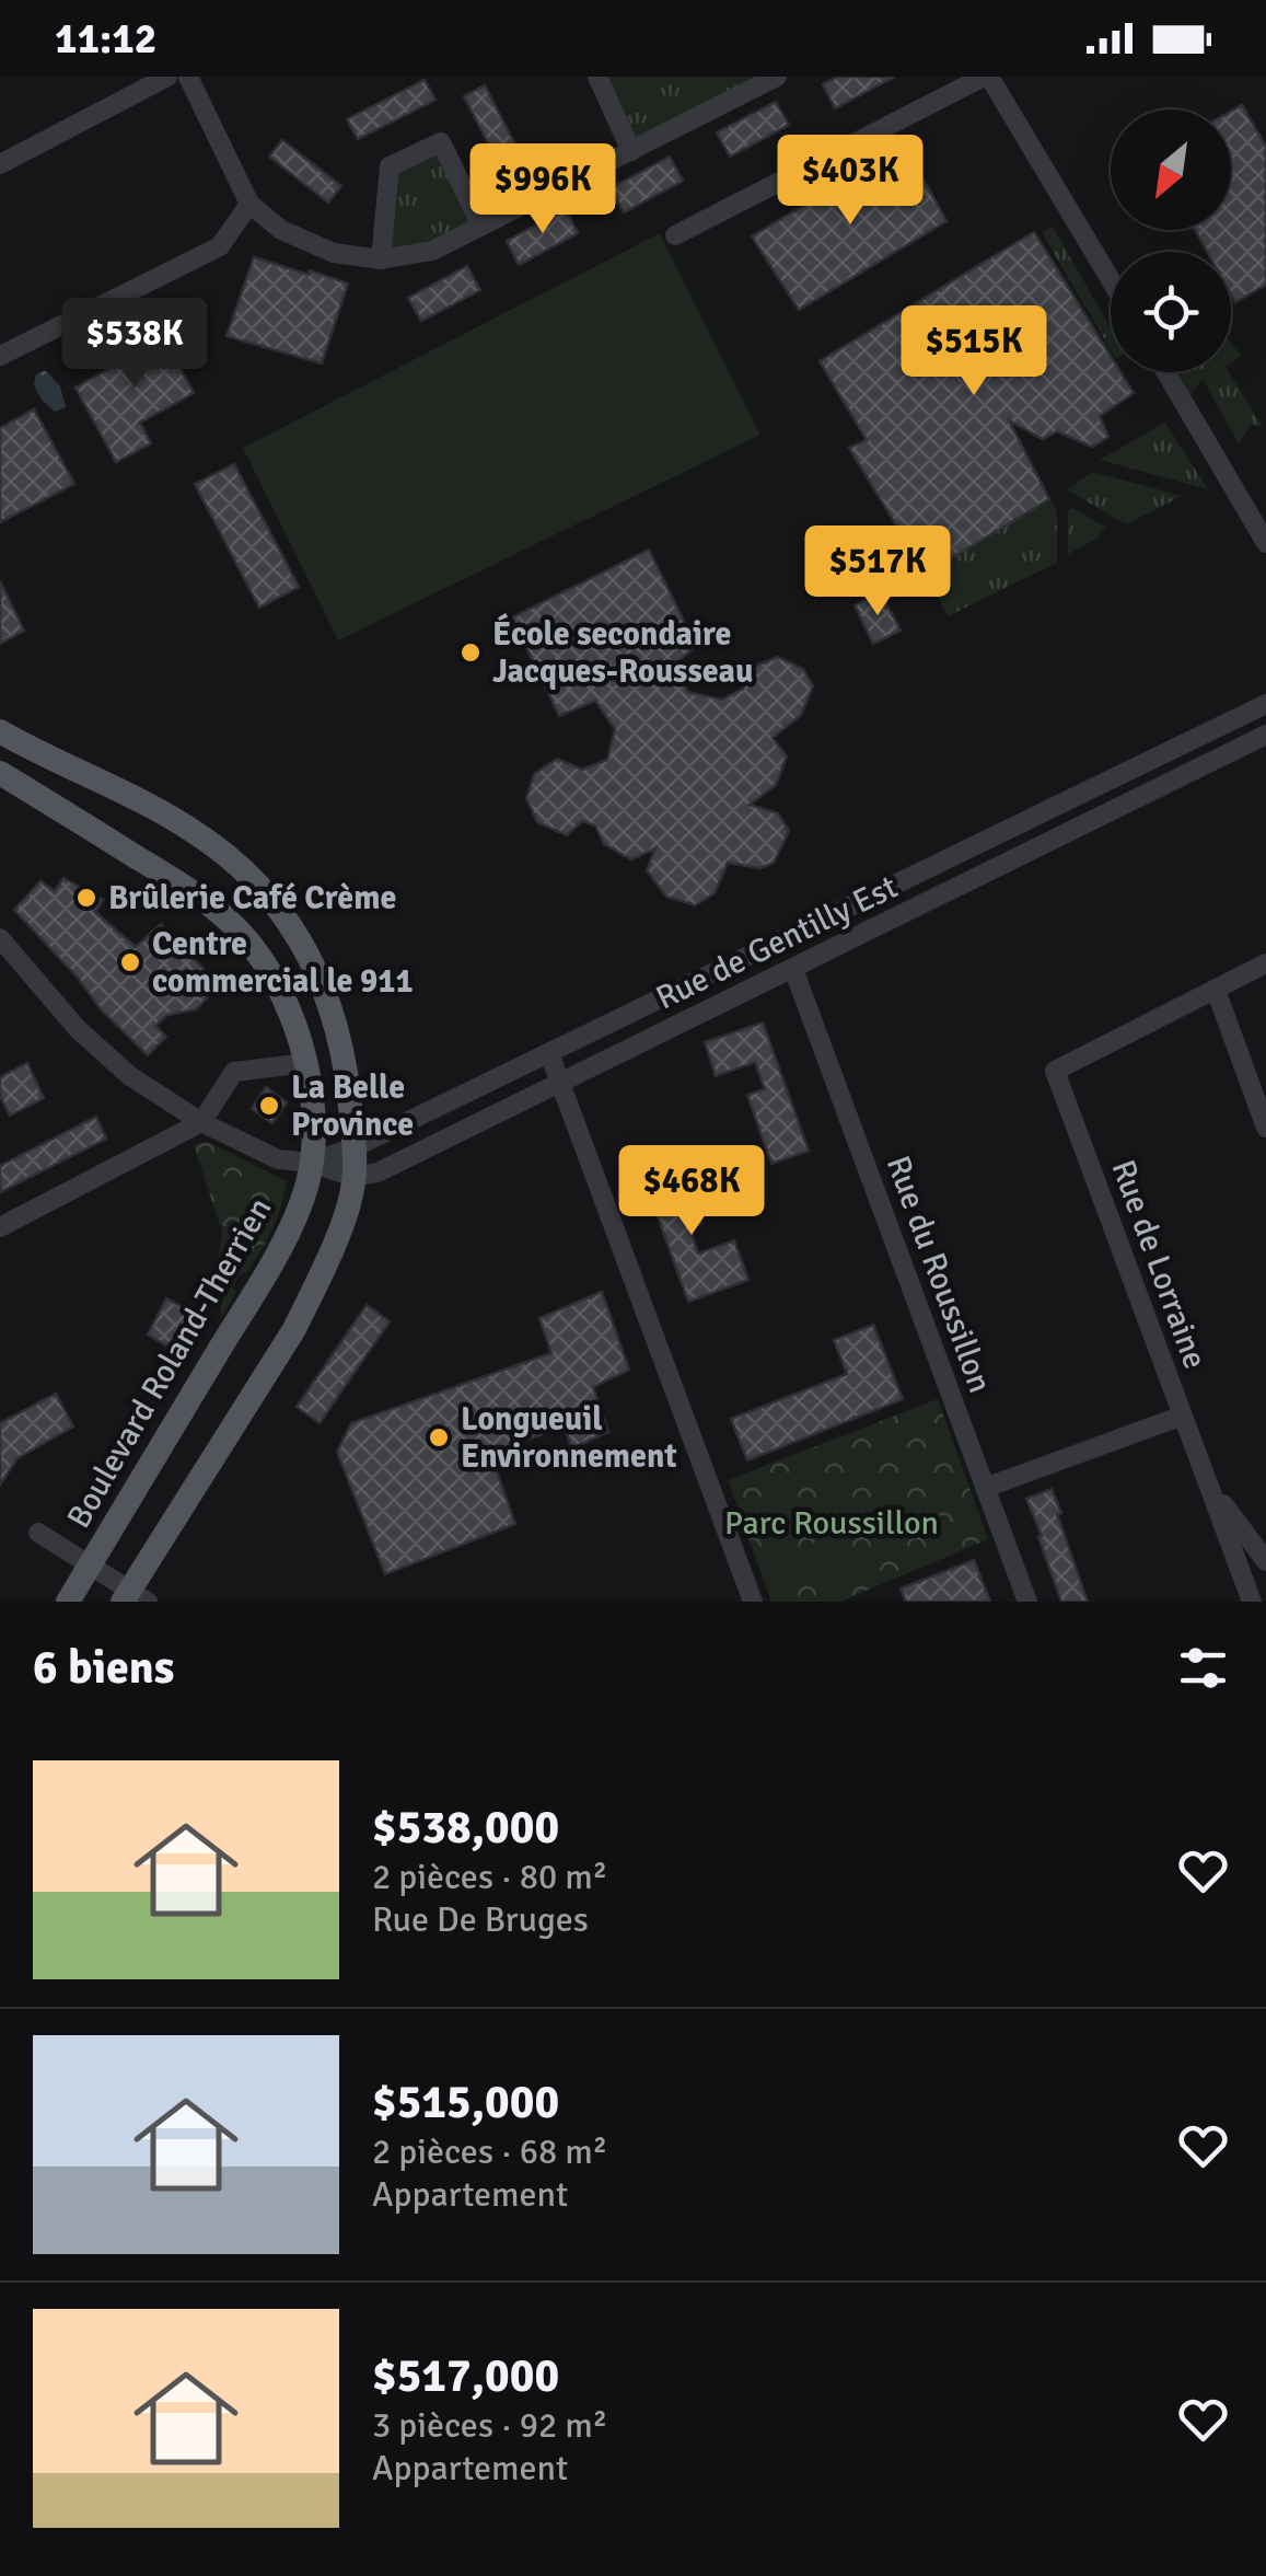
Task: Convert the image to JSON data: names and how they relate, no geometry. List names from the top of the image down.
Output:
{
  "streets": {
    "main road": ["Boulevard Roland-Therrien"],
    "street": ["Rue de Gentilly Est", "Rue de Lorraine", "Rue du Roussillon"]
  },
  "crossings": [
    ["Rue de Gentilly Est", "Rue du Roussillon"],
    ["Rue de Gentilly Est", "Boulevard Roland-Therrien"]
  ],
  "parks": ["Parc Roussillon"],
  "places": [
    "École secondaire Jacques-Rousseau",
    "Brûlerie Café Crème",
    "Centre commercial le 911",
    "La Belle Province",
    "Longueuil Environnement"
  ],
  "north": "bottom left",
  "page": {
    "status": "11:12",
    "price": [
      "$403K",
      "$996K",
      "$538K",
      "$515K",
      "$517K",
      "$468K"
    ],
    "heading": "6 biens",
    "list": [
      {
        "name": "$538,000",
        "note": "2 pièces · 80 m² · Rue De Bruges"
      },
      {
        "name": "$515,000",
        "note": "2 pièces · 68 m² · Appartement"
      },
      {
        "name": "$517,000",
        "note": "3 pièces · 92 m² · Appartement"
      }
    ]
  }
}
